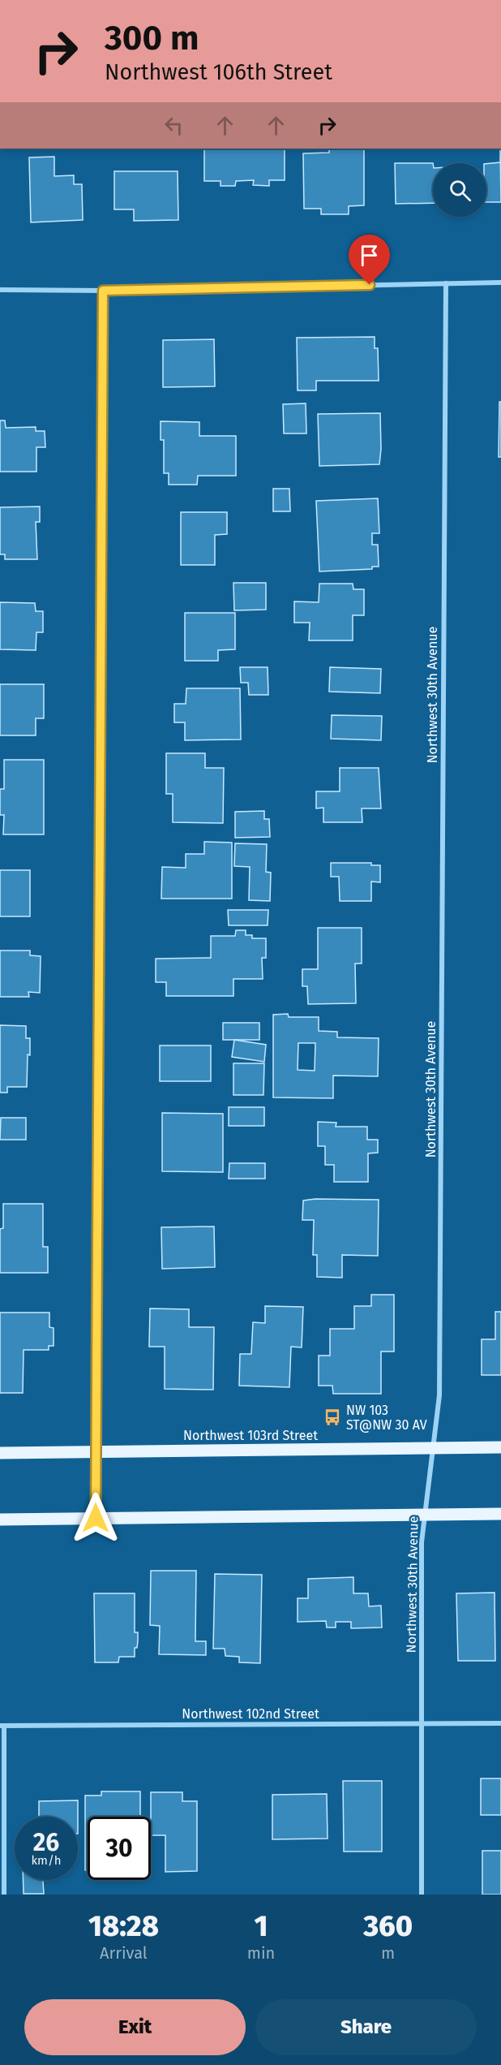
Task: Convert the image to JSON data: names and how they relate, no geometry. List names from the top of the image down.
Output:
{
  "streets": {
    "main road": ["Northwest 103rd Street"],
    "street": ["Northwest 30th Avenue", "Northwest 102nd Street"]
  },
  "crossings": [
    ["Northwest 30th Avenue", "Northwest 103rd Street"],
    ["Northwest 30th Avenue", "Northwest 102nd Street"]
  ],
  "places": {
    "bus stop": ["NW 103 ST@NW 30 AV"]
  },
  "page": {
    "turn": ["300 m", "Northwest 106th Street"],
    "speed": "26 km/h",
    "limit": "30",
    "eta": [
      "18:28",
      "Arrival",
      "1",
      "min",
      "360",
      "m"
    ],
    "buttons": ["Exit", "Share"]
  }
}
